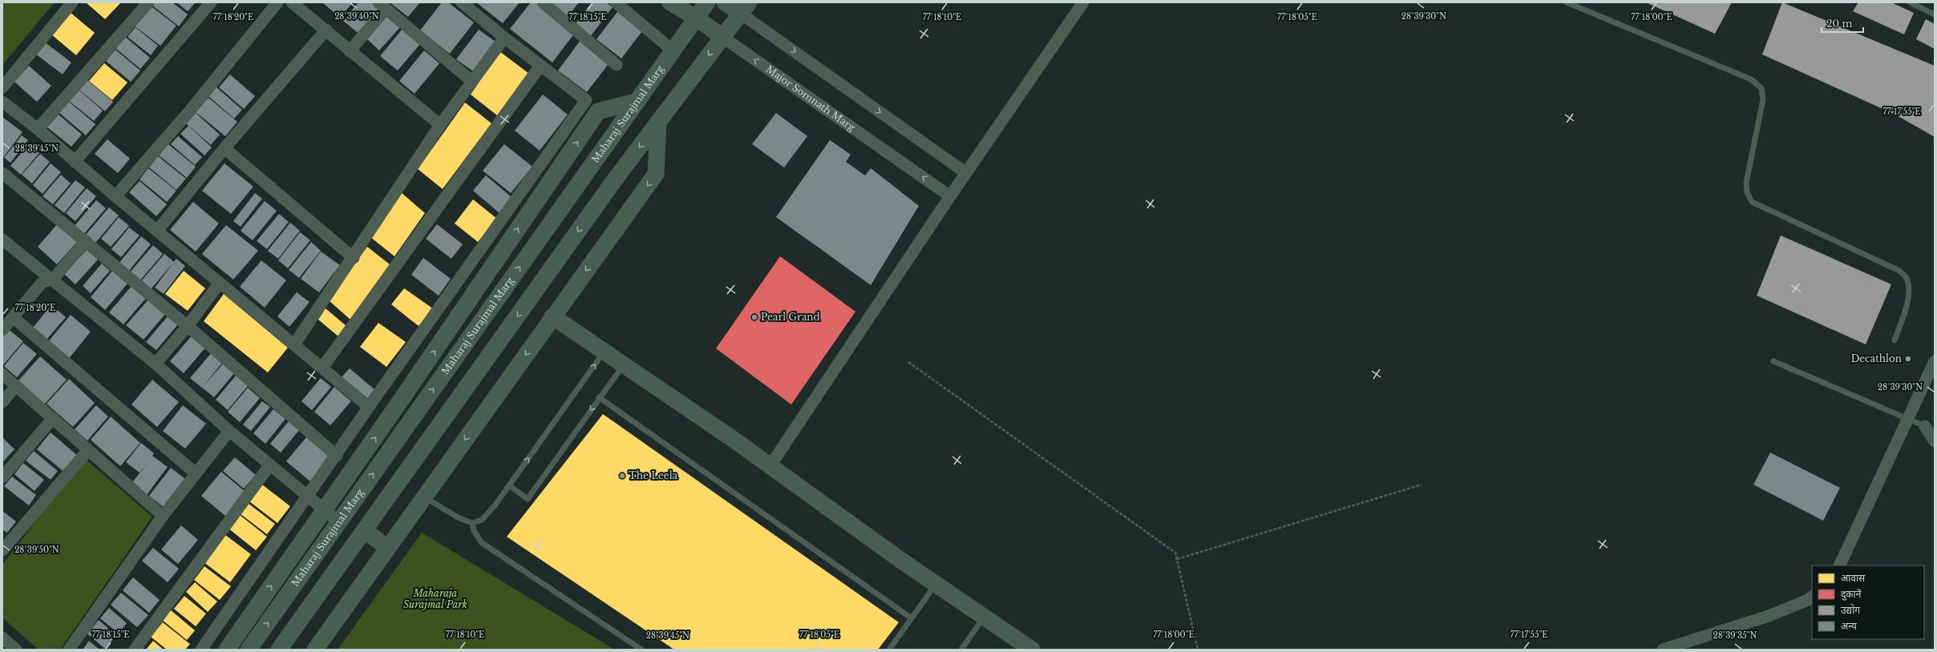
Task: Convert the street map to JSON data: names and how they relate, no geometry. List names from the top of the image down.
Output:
{
  "streets": {
    "street": ["Major Somnath Marg", "Maharaj Surajmal Marg"]
  },
  "crossings": [
    ["Major Somnath Marg", "Maharaj Surajmal Marg"]
  ],
  "parks": ["Maharaja Surajmal Park"],
  "places": ["Pearl Grand", "Decathlon", "The Leela"],
  "legend": [
    "आवास",
    "दुकानें",
    "उद्योग",
    "अन्य"
  ],
  "scale_bar": "20 m",
  "coordinates": [
    "28°39'30\"N",
    "28°39'40\"N",
    "77°18'20\"E",
    "77°18'15\"E",
    "77°18'10\"E",
    "77°18'05\"E",
    "77°18'00\"E",
    "77°17'55\"E",
    "28°39'45\"N",
    "28°39'50\"N",
    "28°39'35\"N"
  ]
}
